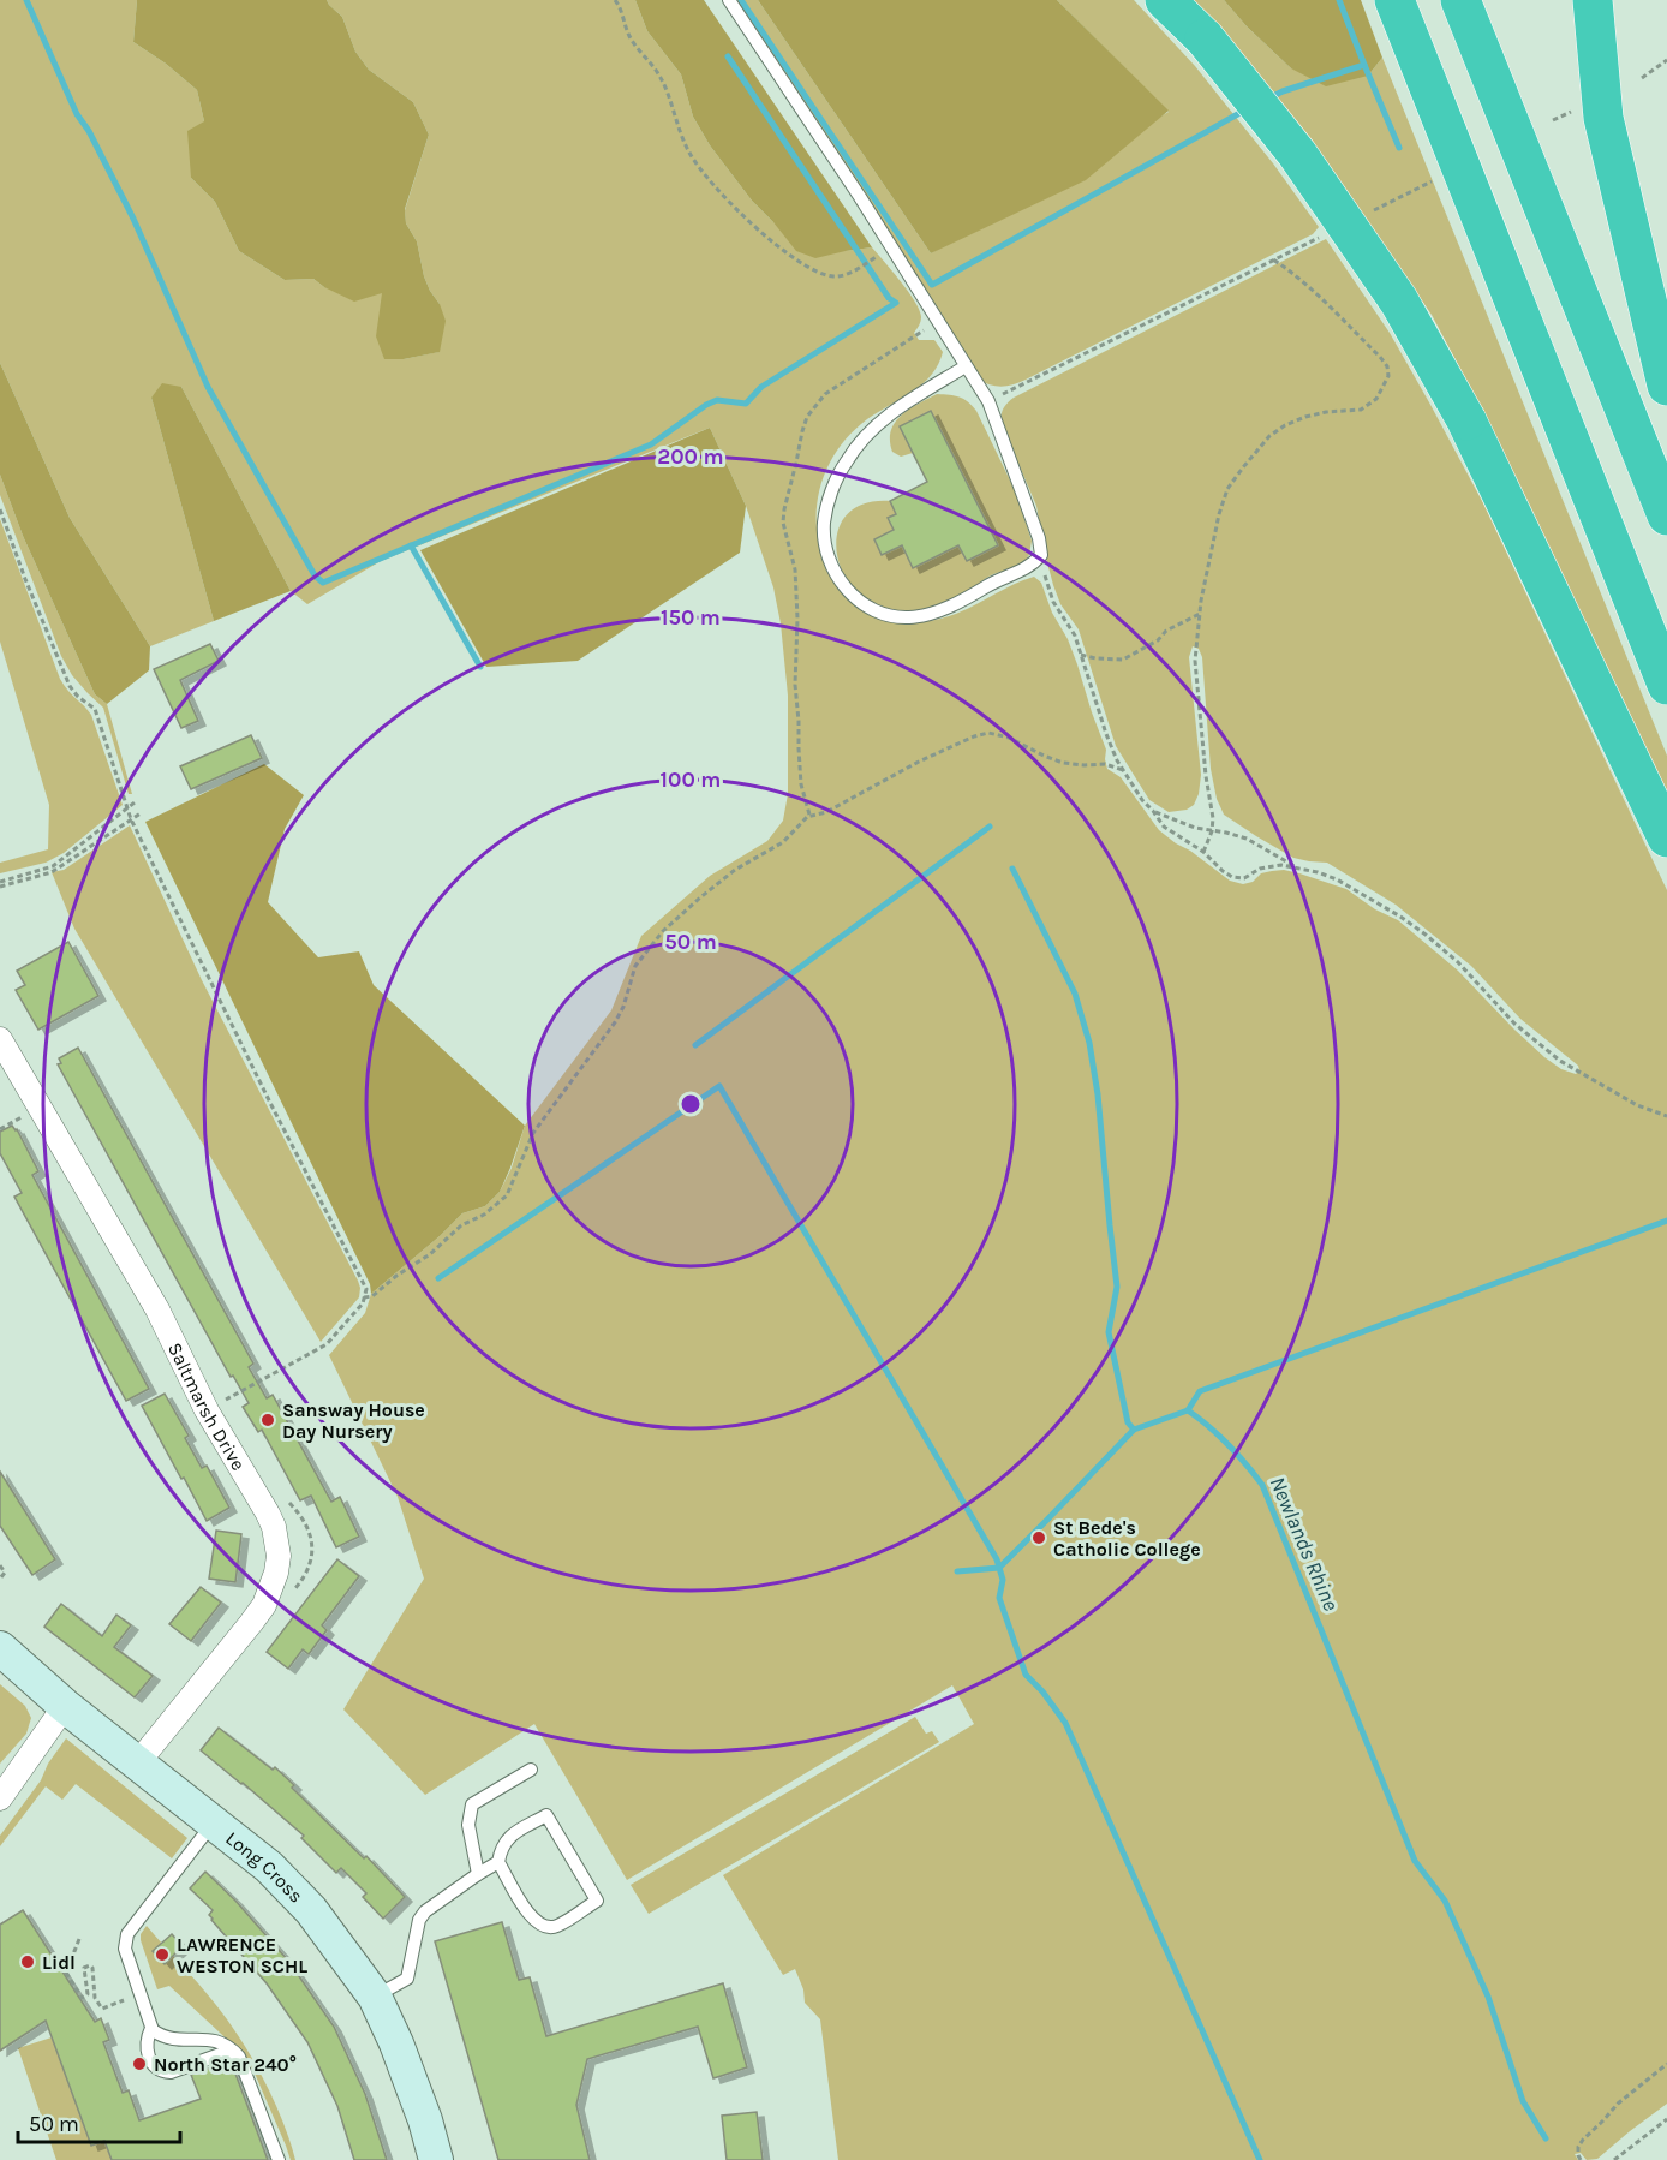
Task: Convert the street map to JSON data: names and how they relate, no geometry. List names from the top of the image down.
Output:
{
  "streets": {
    "street": ["Saltmarsh Drive", "Long Cross"]
  },
  "crossings": [
    ["Saltmarsh Drive", "Long Cross"]
  ],
  "water": ["Newlands Rhine"],
  "places": [
    "Sansway House Day Nursery",
    "St Bede's Catholic College",
    "LAWRENCE WESTON SCHL",
    "Lidl",
    "North Star 240°"
  ],
  "scale_bar": "50 m",
  "rings": [
    "200 m",
    "150 m",
    "100 m",
    "50 m"
  ]
}
